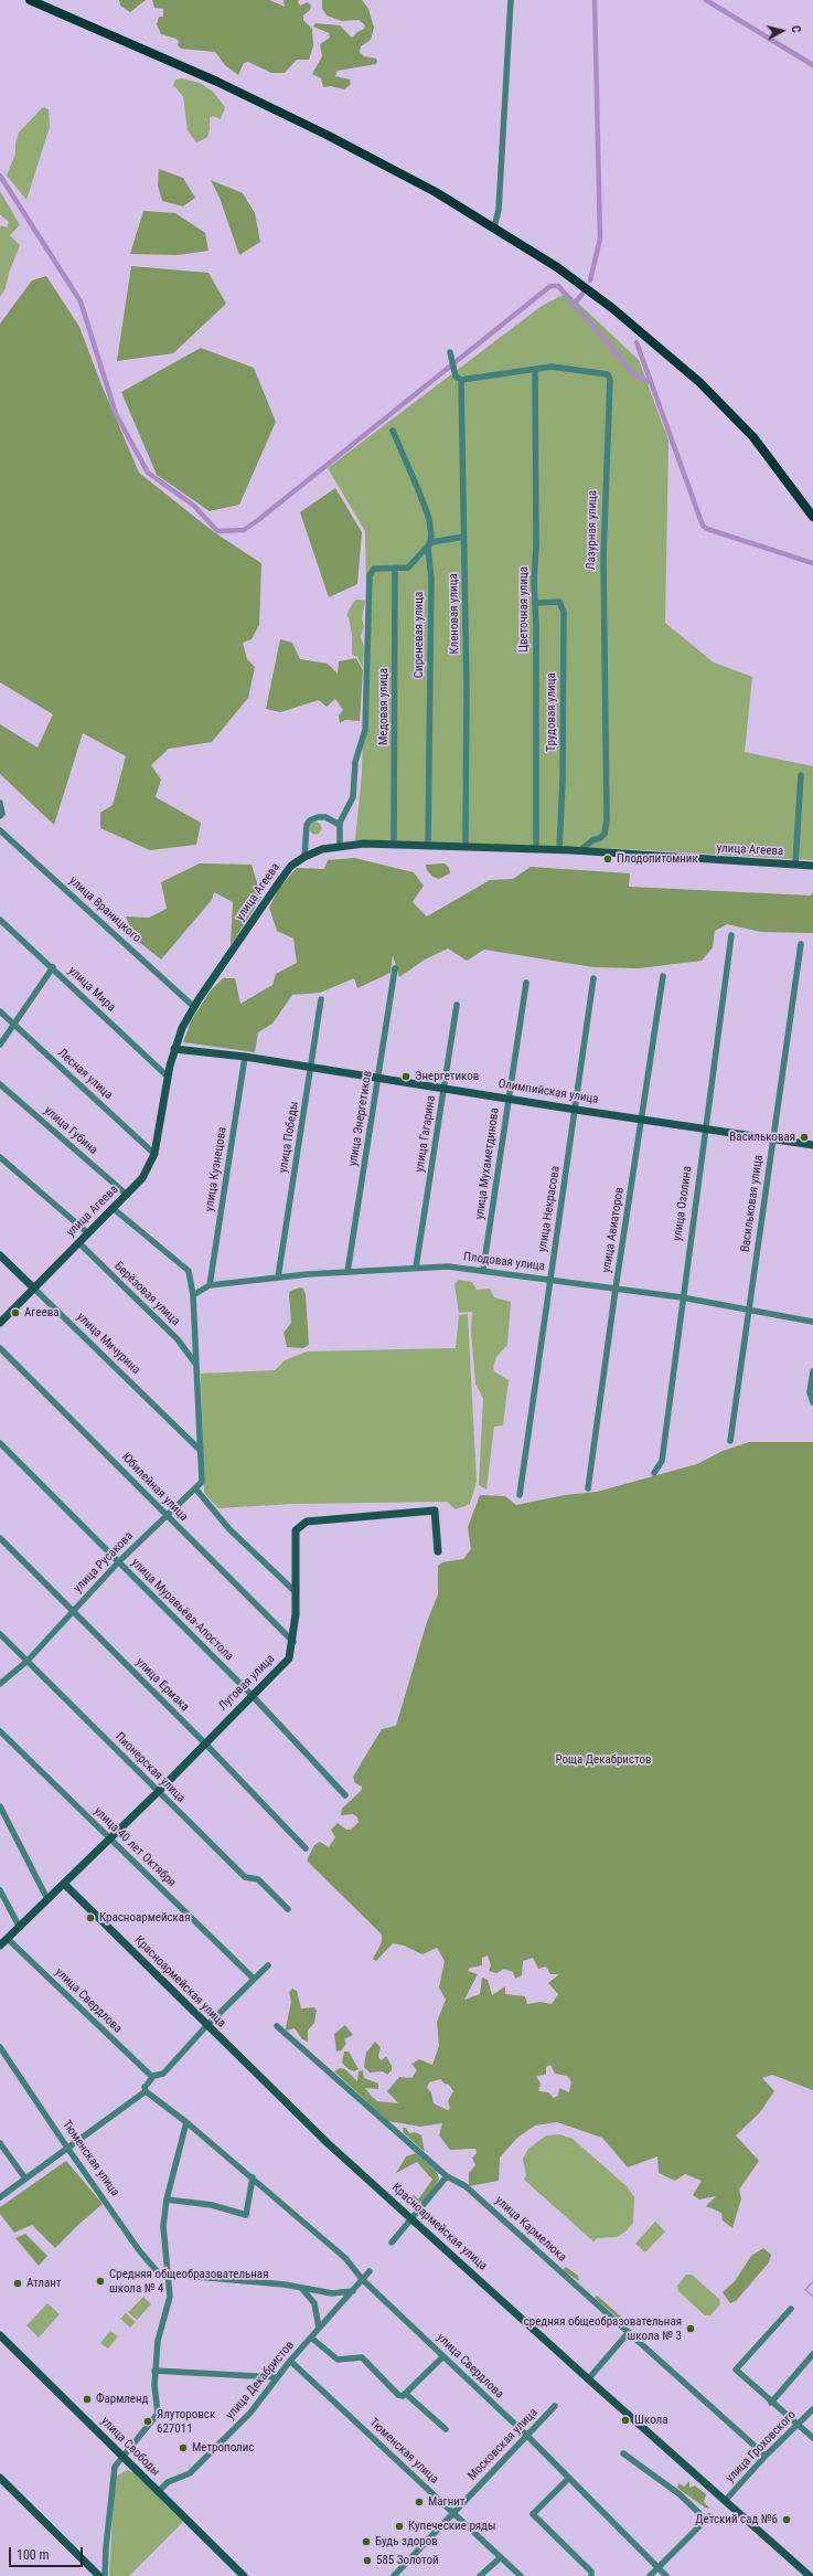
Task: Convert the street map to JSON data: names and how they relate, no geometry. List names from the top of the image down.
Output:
{
  "streets": {
    "street": [
      "Лазурная улица",
      "Цветочная улица",
      "Кленовая улица",
      "Сиреневая улица",
      "Медовая улица",
      "Трудовая улица",
      "улица Агеева",
      "улица Враницкого",
      "улица Мира",
      "Лесная улица",
      "Олимпийская улица",
      "улица Энергетиков",
      "улица Губина",
      "улица Гагарина",
      "улица Победы",
      "улица Мухаметдинова",
      "улица Кузнецова",
      "улица Озолина",
      "Васильковая улица",
      "улица Некрасова",
      "улица Авиаторов",
      "Плодовая улица",
      "Берёзовая улица",
      "улица Мичурина",
      "Юбилейная улица",
      "улица Русакова",
      "улица Муравьёва-Апостола",
      "Луговая улица",
      "улица Ермака",
      "Пионерская улица",
      "улица 40 лет Октября",
      "Красноармейская улица",
      "улица Свердлова",
      "Тюменская улица",
      "улица Кармелюка",
      "улица Декабристов",
      "Московская улица",
      "улица Свободы",
      "улица Гроховского"
    ]
  },
  "crossings": [
    ["Лазурная улица", "Цветочная улица"],
    ["Лазурная улица", "Кленовая улица"],
    ["Лазурная улица", "улица Агеева"],
    ["Цветочная улица", "Трудовая улица"],
    ["Цветочная улица", "улица Агеева"],
    ["Кленовая улица", "улица Агеева"],
    ["Сиреневая улица", "улица Агеева"],
    ["Медовая улица", "улица Агеева"],
    ["Трудовая улица", "улица Агеева"],
    ["улица Агеева", "улица Враницкого"],
    ["улица Агеева", "улица Мира"],
    ["улица Агеева", "Лесная улица"],
    ["улица Агеева", "Олимпийская улица"],
    ["улица Агеева", "улица Губина"],
    ["улица Агеева", "Берёзовая улица"],
    ["улица Агеева", "улица Мичурина"],
    ["Олимпийская улица", "улица Энергетиков"],
    ["Олимпийская улица", "улица Гагарина"],
    ["Олимпийская улица", "улица Победы"],
    ["Олимпийская улица", "улица Мухаметдинова"],
    ["Олимпийская улица", "улица Кузнецова"],
    ["Олимпийская улица", "улица Озолина"],
    ["Олимпийская улица", "Васильковая улица"],
    ["Олимпийская улица", "улица Некрасова"],
    ["Олимпийская улица", "улица Авиаторов"],
    ["улица Энергетиков", "Плодовая улица"],
    ["улица Гагарина", "Плодовая улица"],
    ["улица Победы", "Плодовая улица"],
    ["улица Мухаметдинова", "Плодовая улица"],
    ["улица Кузнецова", "Плодовая улица"],
    ["улица Озолина", "Плодовая улица"],
    ["Васильковая улица", "Плодовая улица"],
    ["улица Некрасова", "Плодовая улица"],
    ["улица Авиаторов", "Плодовая улица"],
    ["Юбилейная улица", "улица Русакова"],
    ["Юбилейная улица", "Луговая улица"],
    ["улица Русакова", "улица Муравьёва-Апостола"],
    ["улица Русакова", "улица Ермака"],
    ["улица Русакова", "Пионерская улица"],
    ["улица Муравьёва-Апостола", "Луговая улица"],
    ["Луговая улица", "улица Ермака"],
    ["Луговая улица", "Пионерская улица"],
    ["Луговая улица", "улица 40 лет Октября"],
    ["Луговая улица", "Красноармейская улица"],
    ["Луговая улица", "улица Свердлова"],
    ["Красноармейская улица", "улица Гроховского"],
    ["улица Свердлова", "улица Декабристов"],
    ["улица Свердлова", "Московская улица"],
    ["Тюменская улица", "улица Декабристов"],
    ["Тюменская улица", "Московская улица"],
    ["улица Кармелюка", "улица Гроховского"],
    ["улица Декабристов", "улица Свободы"]
  ],
  "parks": ["Роща Декабристов"],
  "places": [
    "Плодопитомник",
    "Энергетиков",
    "Васильковая",
    "Агеева",
    "Красноармейская",
    "Средняя общеобразовательная школа № 4",
    "Атлант",
    "средняя общеобразовательная школа № 3",
    "Фармленд",
    "Школа",
    "Ялуторовск 627011",
    "Метрополис",
    "Магнит",
    "Детский сад №6",
    "Купеческие ряды",
    "Будь здоров",
    "585 Золотой"
  ],
  "scale_bar": "100 m",
  "north": "right"
}
